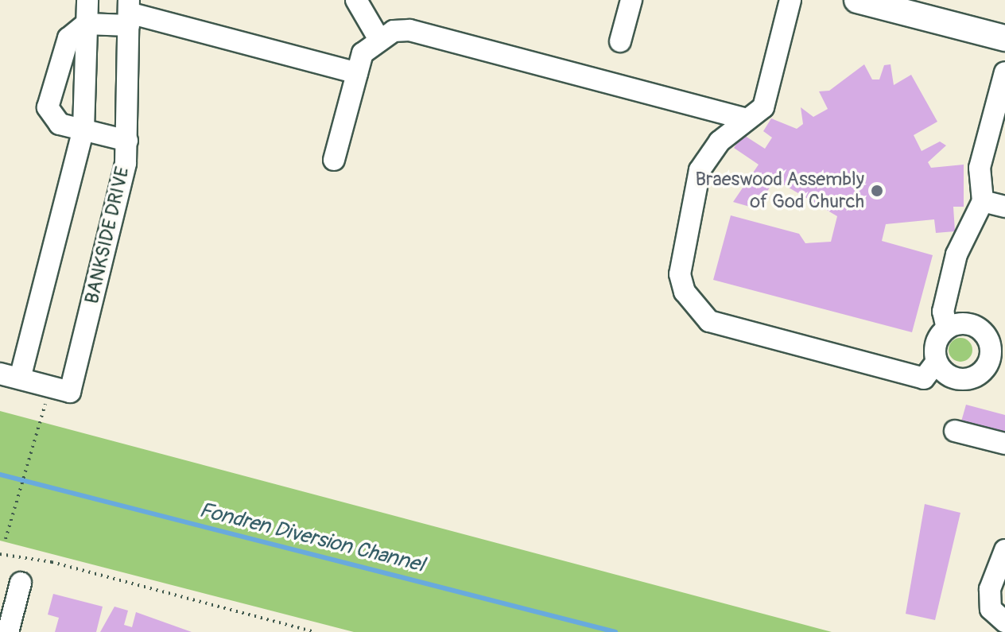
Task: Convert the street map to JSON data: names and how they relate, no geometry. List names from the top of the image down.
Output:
{
  "streets": {
    "street": ["BANKSIDE DRIVE"]
  },
  "water": ["Fondren Diversion Channel"],
  "places": ["Braeswood Assembly of God Church"]
}
